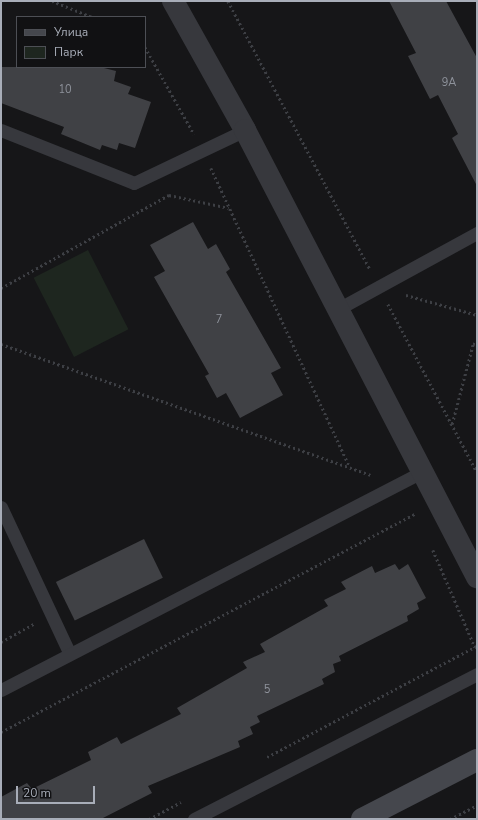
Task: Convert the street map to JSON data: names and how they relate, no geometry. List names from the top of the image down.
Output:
{
  "house_numbers": [
    "9А",
    "10",
    "7",
    "5"
  ],
  "legend": ["Улица", "Парк"],
  "scale_bar": "20 m"
}
